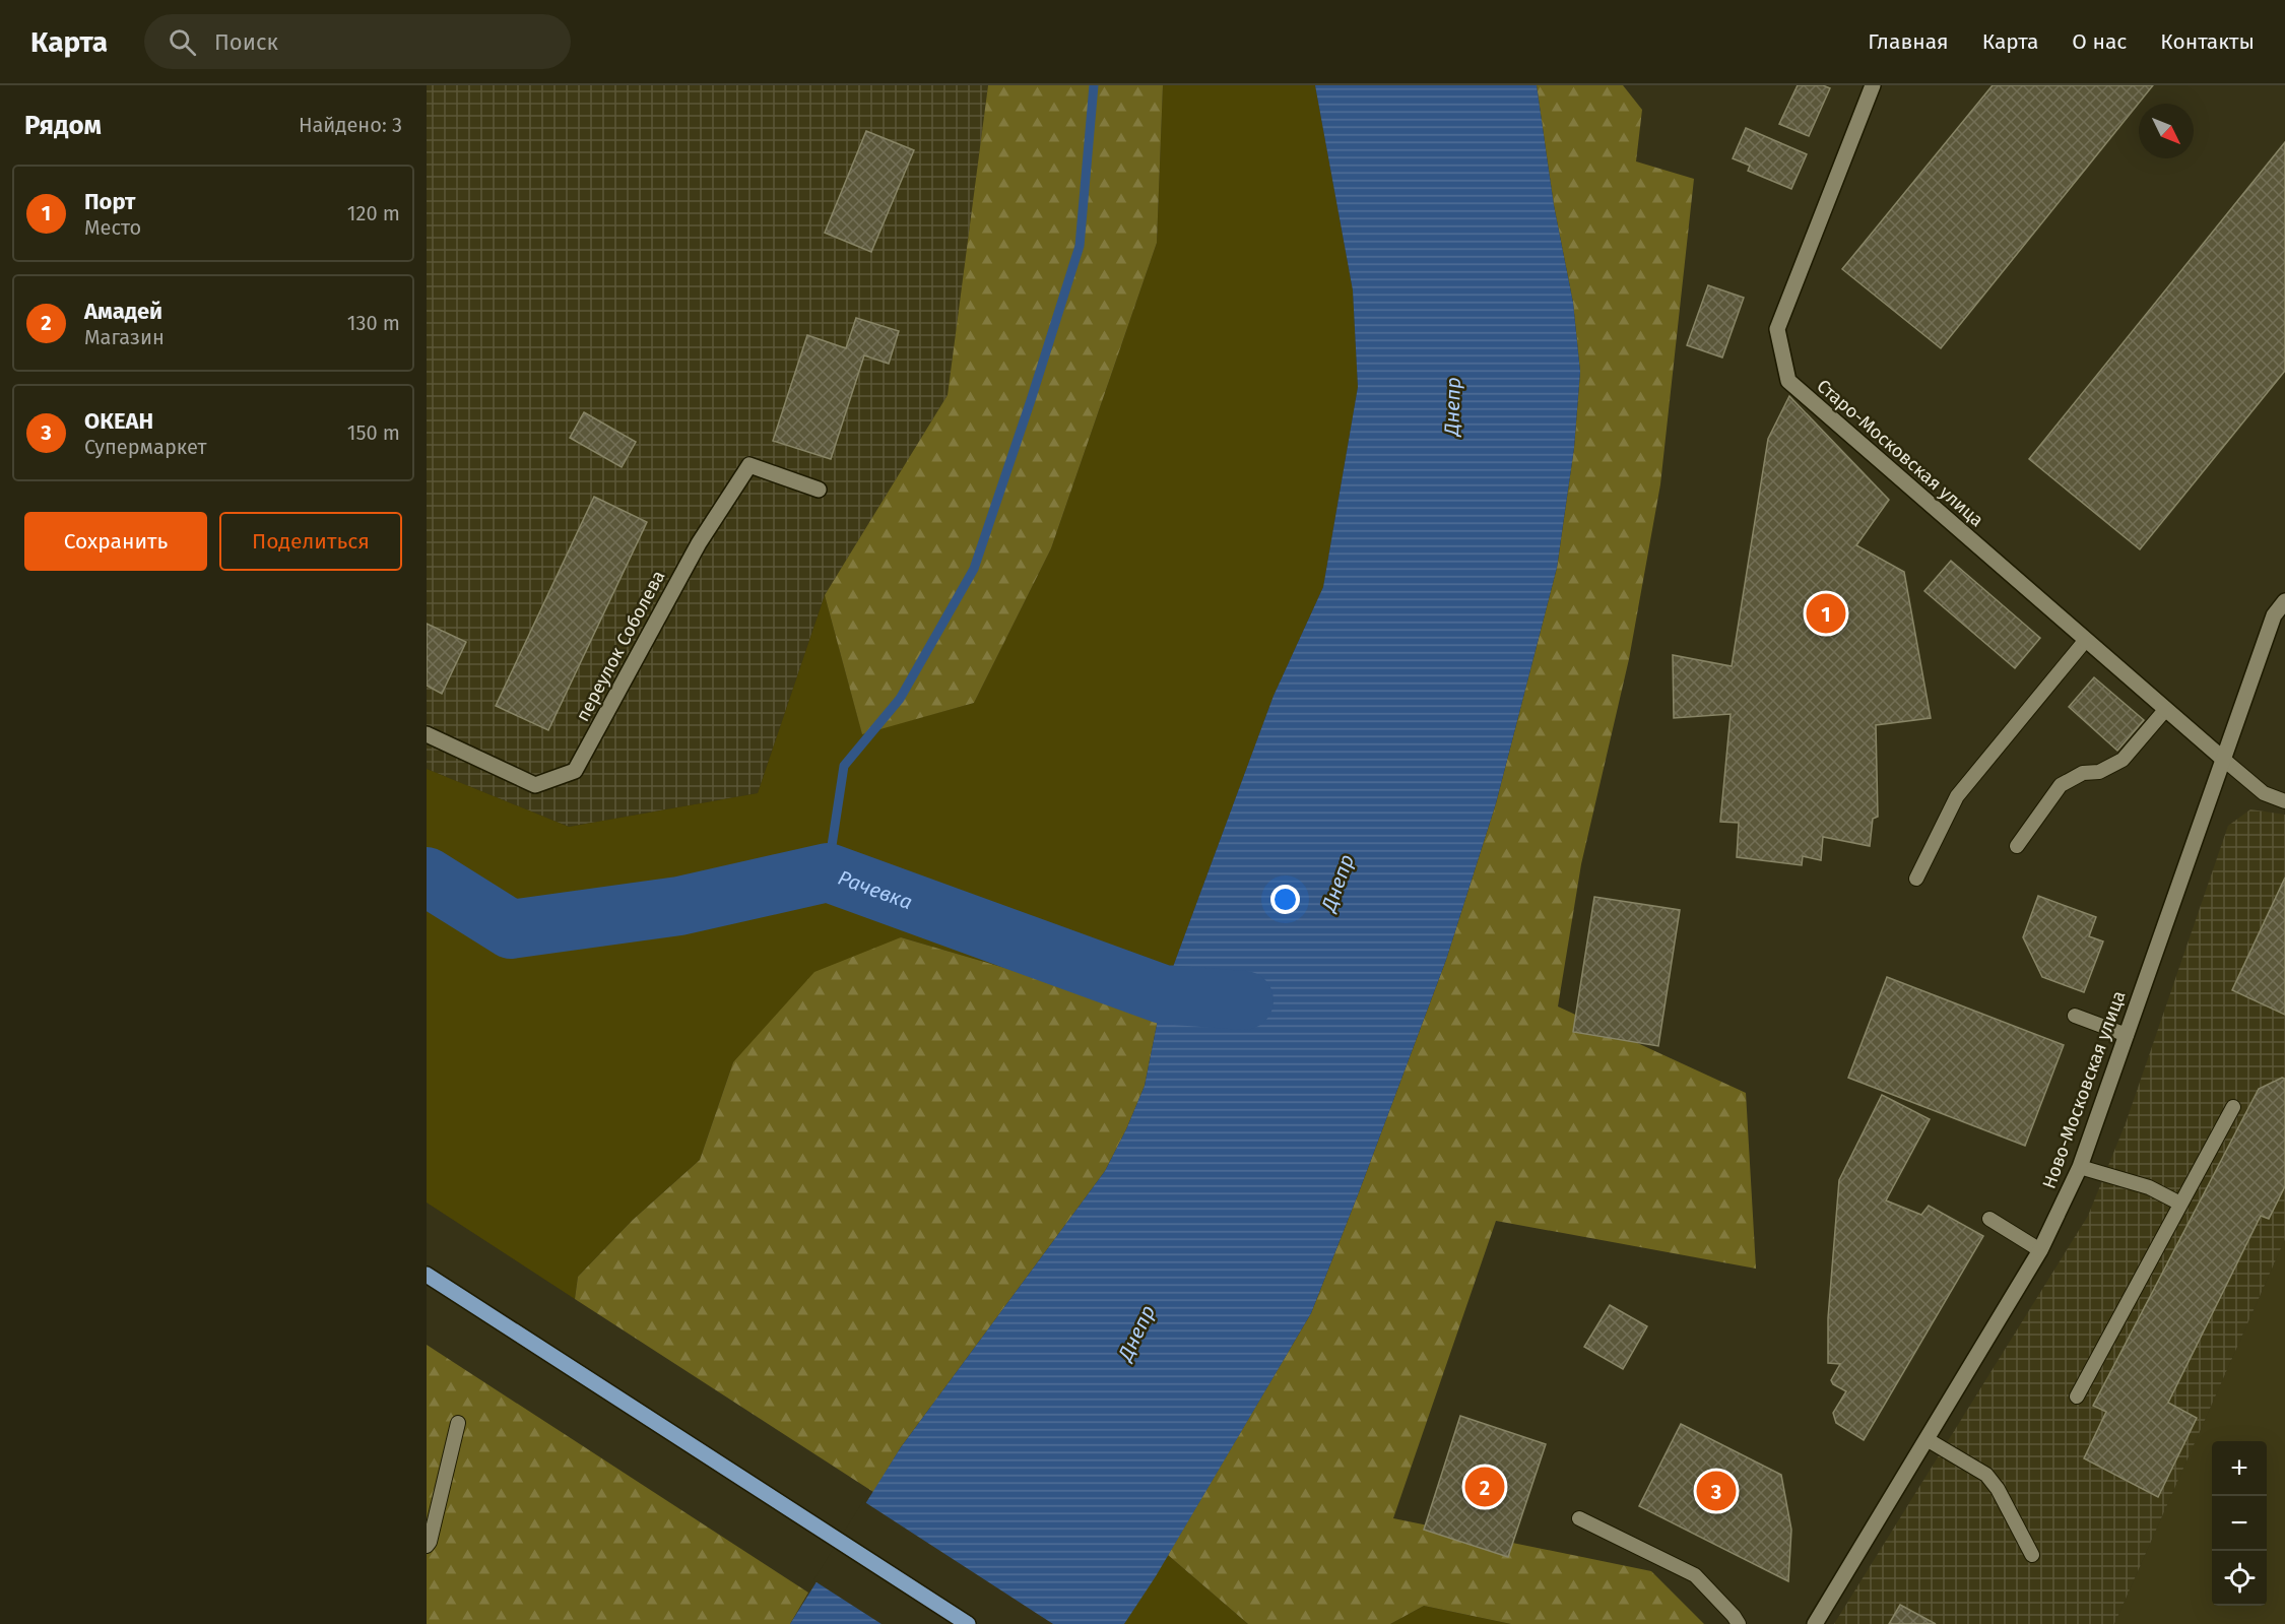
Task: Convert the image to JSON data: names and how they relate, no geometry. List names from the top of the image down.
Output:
{
  "streets": {
    "street": ["Старо-Московская улица", "переулок Соболева", "Ново-Московская улица"]
  },
  "crossings": [
    ["Старо-Московская улица", "Ново-Московская улица"]
  ],
  "water": ["Днепр", "Рачевка"],
  "north": "bottom right",
  "page": {
    "header": "Карта",
    "search": "Поиск",
    "nav": [
      "Главная",
      "Карта",
      "О нас",
      "Контакты"
    ],
    "heading": ["Рядом", "Найдено: 3"],
    "list": [
      {
        "mark": "1",
        "name": "Порт",
        "note": "Место",
        "value": "120 m"
      },
      {
        "mark": "2",
        "name": "Амадей",
        "note": "Магазин",
        "value": "130 m"
      },
      {
        "mark": "3",
        "name": "ОКЕАН",
        "note": "Супермаркет",
        "value": "150 m"
      }
    ],
    "buttons": ["Сохранить", "Поделиться"],
    "pins": ["1", "2", "3"],
    "map_buttons": ["+", "−"]
  }
}
